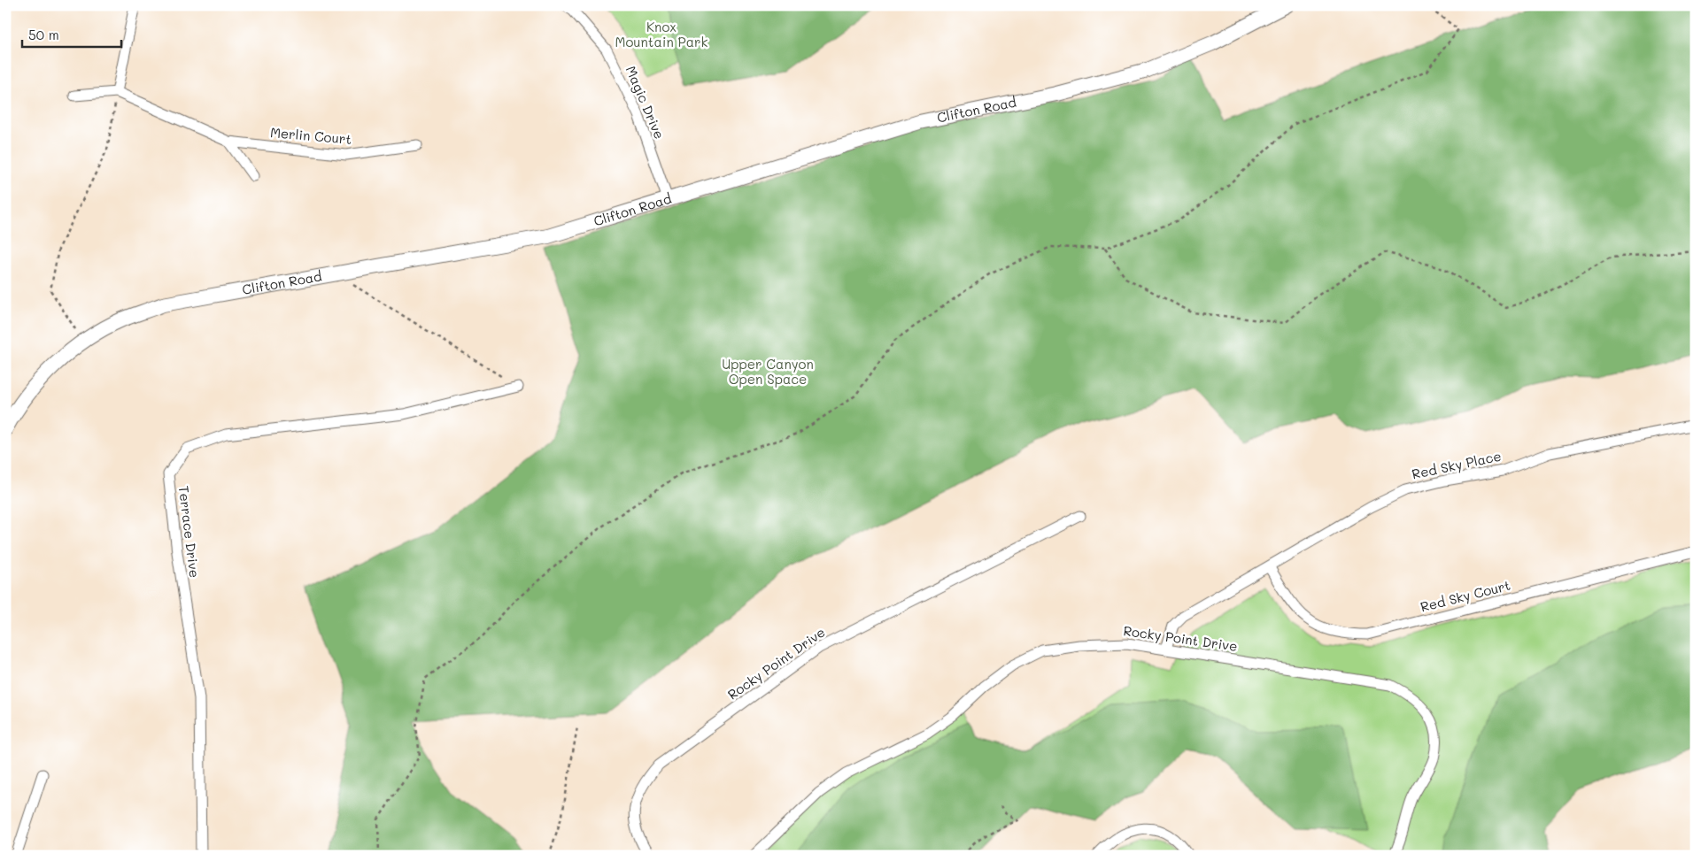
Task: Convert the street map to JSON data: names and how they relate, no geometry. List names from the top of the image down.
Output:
{
  "streets": {
    "street": [
      "Magic Drive",
      "Clifton Road",
      "Merlin Court",
      "Red Sky Place",
      "Terrace Drive",
      "Red Sky Court",
      "Rocky Point Drive"
    ]
  },
  "crossings": [
    ["Magic Drive", "Clifton Road"],
    ["Red Sky Place", "Red Sky Court"],
    ["Red Sky Place", "Rocky Point Drive"]
  ],
  "parks": ["Knox Mountain Park", "Upper Canyon Open Space"],
  "scale_bar": "50 m"
}
